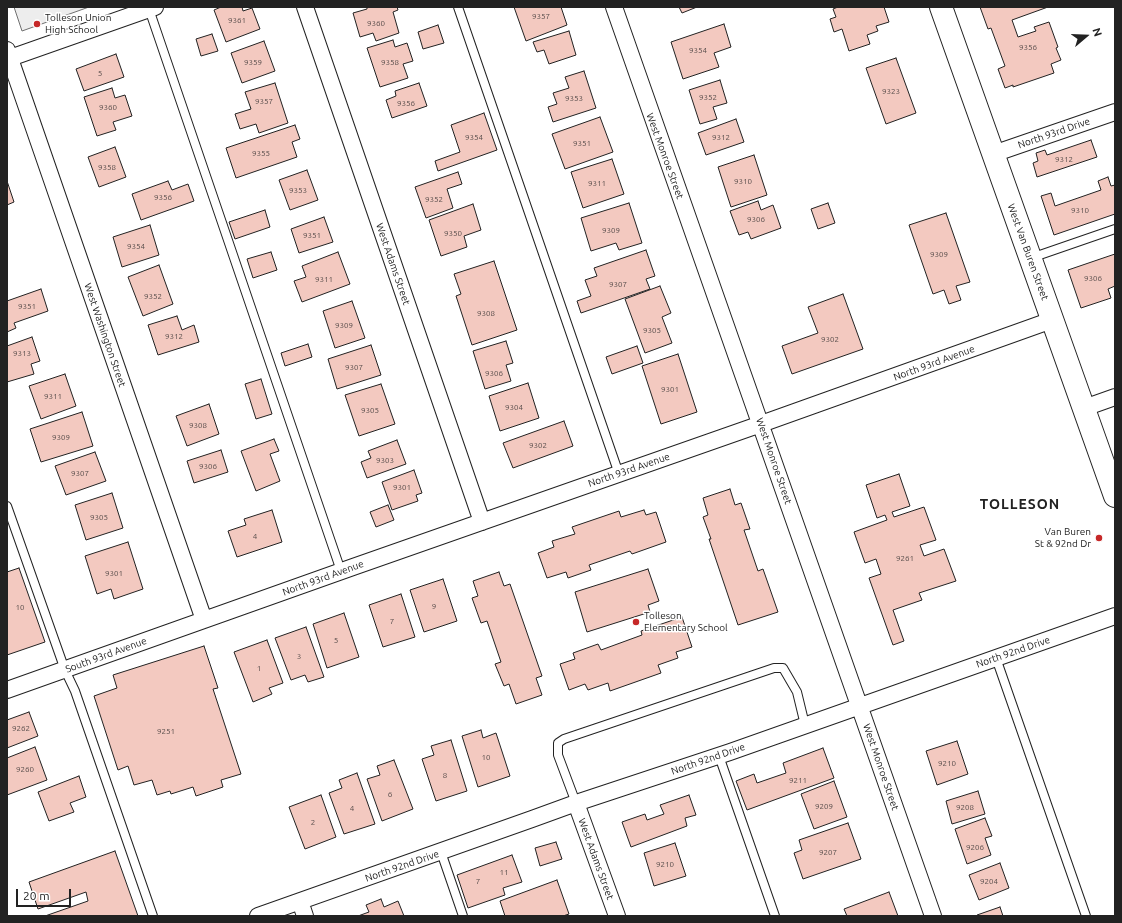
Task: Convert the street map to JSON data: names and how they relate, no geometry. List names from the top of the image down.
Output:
{
  "streets": {
    "main road": ["West Van Buren Street"],
    "street": [
      "North 93rd Drive",
      "West Monroe Street",
      "West Adams Street",
      "West Washington Street",
      "North 93rd Avenue",
      "North 92nd Drive",
      "South 93rd Avenue"
    ]
  },
  "crossings": [
    ["North 93rd Drive", "West Van Buren Street"],
    ["West Monroe Street", "North 93rd Avenue"],
    ["West Monroe Street", "North 92nd Drive"],
    ["West Van Buren Street", "North 93rd Avenue"],
    ["West Adams Street", "North 93rd Avenue"],
    ["West Adams Street", "North 92nd Drive"],
    ["West Washington Street", "North 93rd Avenue"],
    ["West Washington Street", "South 93rd Avenue"],
    ["North 93rd Avenue", "South 93rd Avenue"]
  ],
  "districts": ["TOLLESON"],
  "places": ["Tolleson Union High School", "Van Buren St & 92nd Dr", "Tolleson Elementary School"],
  "house_numbers": [
    "9357",
    "9361",
    "9360",
    "9356",
    "9354",
    "9359",
    "9358",
    "5",
    "9323",
    "9352",
    "9353",
    "9357",
    "9356",
    "9360",
    "9354",
    "9312",
    "9351",
    "9355",
    "9312",
    "9358",
    "9310",
    "9311",
    "9353",
    "9356",
    "9352",
    "9310",
    "9306",
    "9309",
    "9350",
    "9351",
    "9354",
    "9309",
    "9306",
    "9311",
    "9307",
    "9352",
    "9351",
    "9308",
    "9309",
    "9305",
    "9312",
    "9302",
    "9313",
    "9307",
    "9306",
    "9301",
    "9311",
    "9304",
    "9305",
    "9308",
    "9309",
    "9302",
    "9303",
    "9306",
    "9307",
    "9301",
    "9305",
    "4",
    "9261",
    "9301",
    "9",
    "10",
    "7",
    "5",
    "3",
    "1",
    "9262",
    "9251",
    "10",
    "9210",
    "9260",
    "8",
    "9211",
    "6",
    "9209",
    "9208",
    "4",
    "2",
    "9206",
    "9207",
    "9210",
    "11",
    "7",
    "9204"
  ],
  "scale_bar": "20 m",
  "north": "right"
}
